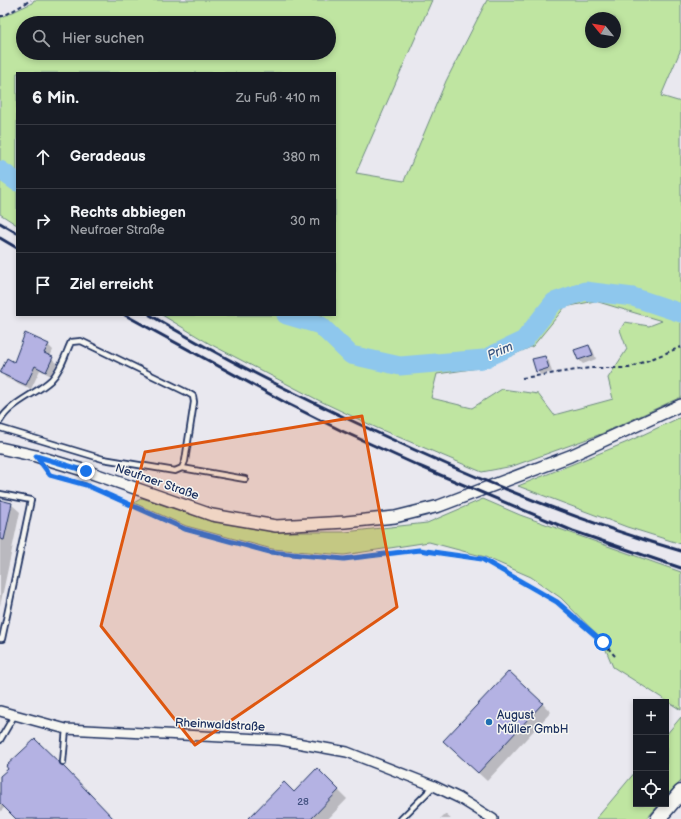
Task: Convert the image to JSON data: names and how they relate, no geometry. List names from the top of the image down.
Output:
{
  "streets": {
    "street": ["Neufraer Straße", "Rheinwaldstraße"]
  },
  "water": ["Prim"],
  "places": ["August Müller GmbH"],
  "house_numbers": ["28"],
  "north": "top left",
  "page": {
    "search": "Hier suchen",
    "heading": ["6 Min.", "Zu Fuß · 410 m"],
    "list": [
      ["Geradeaus", "380 m"],
      ["Rechts abbiegen", "Neufraer Straße", "30 m"],
      "Ziel erreicht"
    ],
    "map_buttons": ["+", "−"]
  }
}
